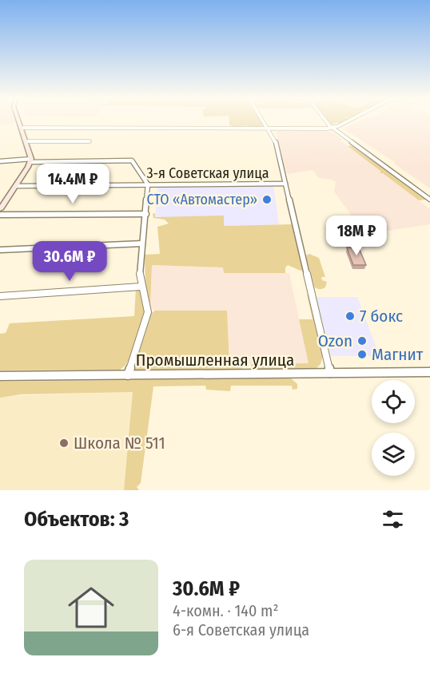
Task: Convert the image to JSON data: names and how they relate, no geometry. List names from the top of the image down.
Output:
{
  "streets": {
    "street": ["3-я Советская улица", "Промышленная улица"]
  },
  "places": [
    "СТО «Автомастер»",
    "7 бокс",
    "Ozon",
    "Магнит",
    "Школа № 511"
  ],
  "page": {
    "price": ["14.4M ₽", "18M ₽", "30.6M ₽"],
    "heading": "Объектов: 3",
    "list": [
      {
        "name": "30.6M ₽",
        "note": "4-комн. · 140 m² · 6-я Советская улица"
      }
    ]
  }
}
